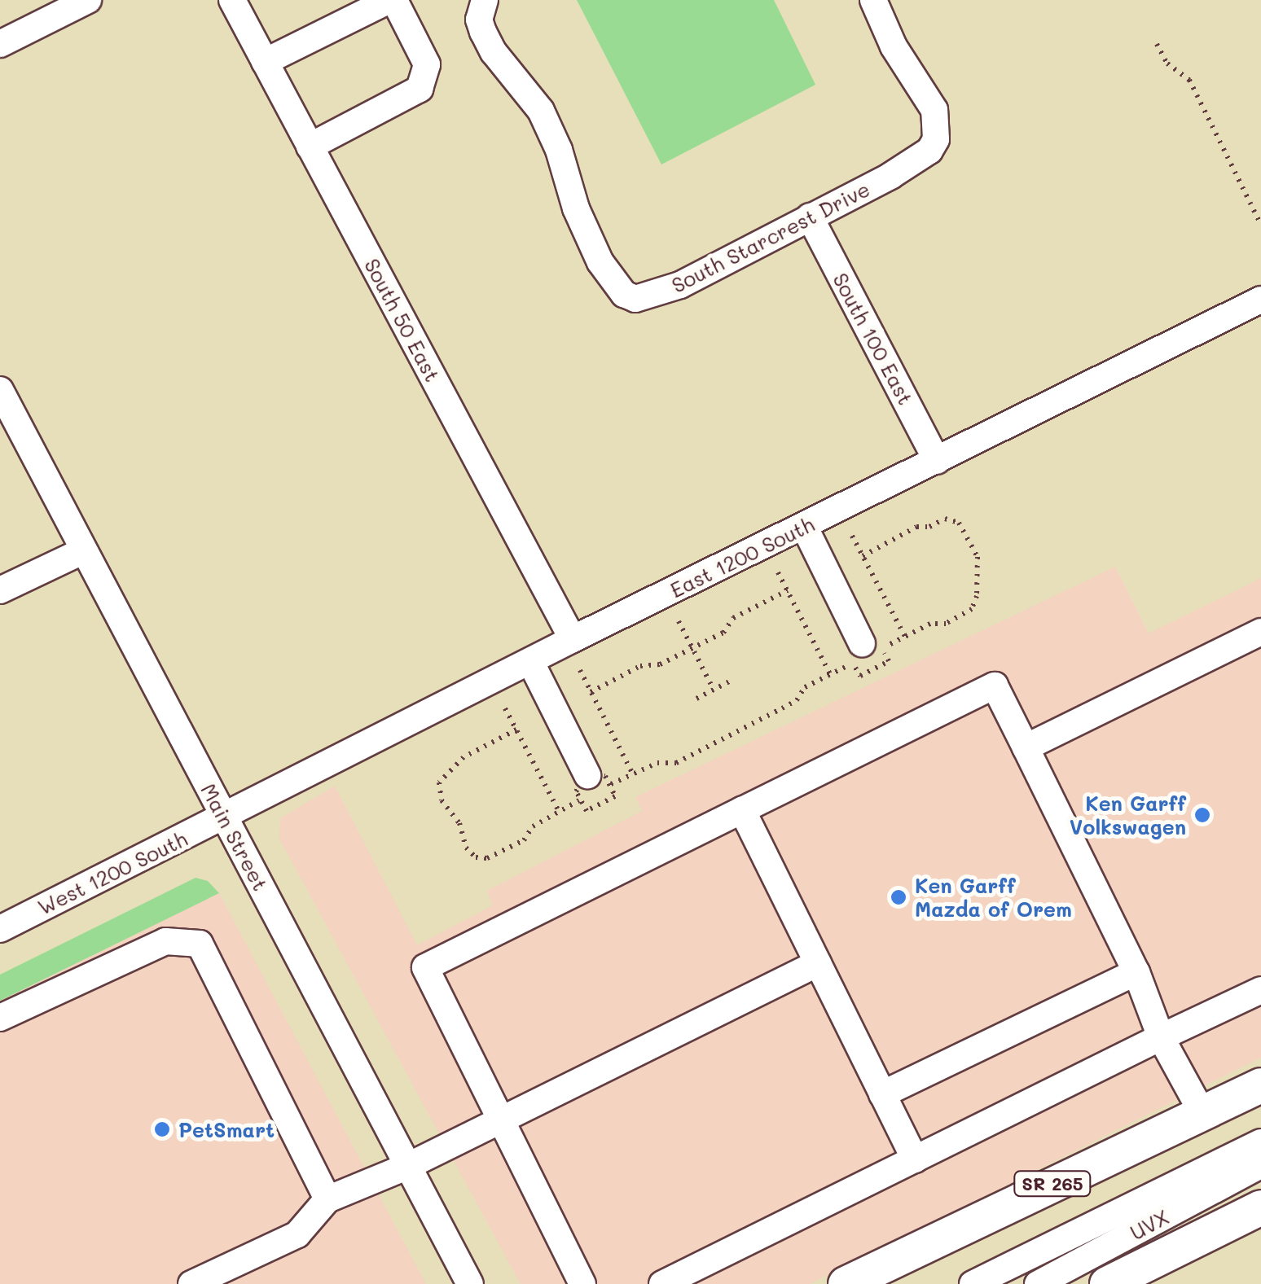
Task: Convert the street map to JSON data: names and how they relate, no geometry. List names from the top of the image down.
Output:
{
  "streets": {
    "main road": ["SR 265"],
    "street": [
      "South Starcrest Drive",
      "South 50 East",
      "South 100 East",
      "East 1200 South",
      "Main Street",
      "West 1200 South",
      "UVX"
    ]
  },
  "crossings": [
    ["South Starcrest Drive", "South 100 East"],
    ["South 50 East", "East 1200 South"],
    ["South 100 East", "East 1200 South"],
    ["East 1200 South", "Main Street"],
    ["East 1200 South", "West 1200 South"],
    ["Main Street", "West 1200 South"]
  ],
  "places": ["Ken Garff Volkswagen", "Ken Garff Mazda of Orem", "PetSmart"]
}
